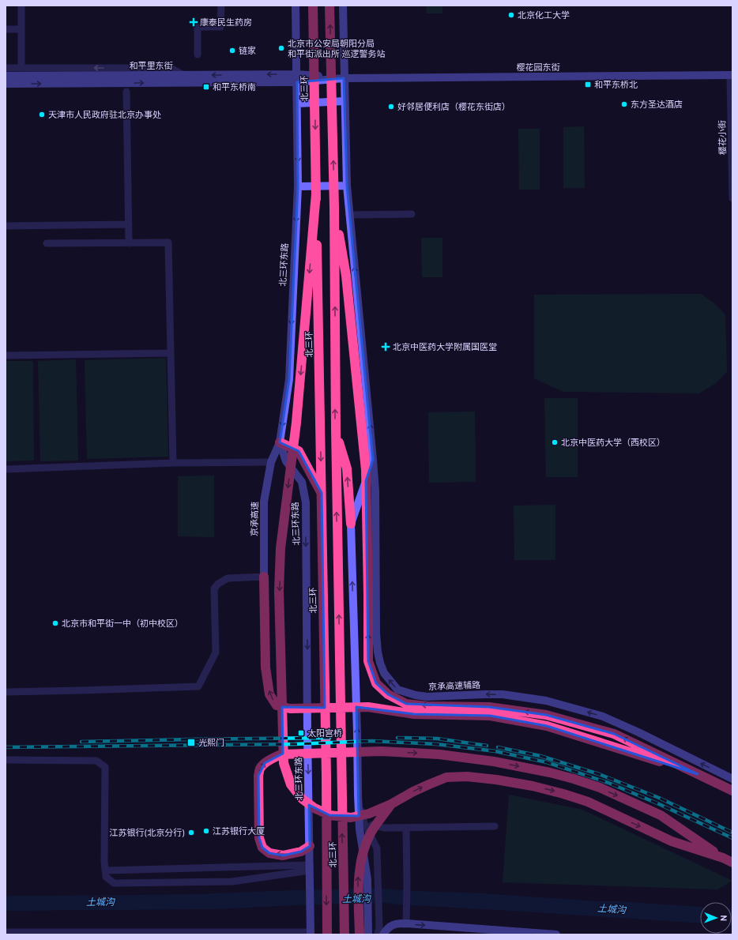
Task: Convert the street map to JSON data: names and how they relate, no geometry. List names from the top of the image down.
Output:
{
  "streets": {
    "highway": ["北三环"],
    "street": [
      "和平里东街",
      "樱花园东街",
      "樱花小街",
      "北三环东路",
      "京承高速",
      "京承高速辅路"
    ]
  },
  "crossings": [
    ["和平里东街", "樱花园东街"],
    ["和平里东街", "北三环东路"],
    ["樱花园东街", "樱花小街"],
    ["樱花园东街", "北三环东路"],
    ["北三环东路", "京承高速"]
  ],
  "one_way": ["京承高速辅路"],
  "water": ["土城沟"],
  "places": {
    "other": [
      "北京化工大学",
      "北京市公安局朝阳分局 和平街派出所 巡逻警务站",
      "链家",
      "东方圣达酒店",
      "好邻居便利店（樱花东街店）",
      "天津市人民政府驻北京办事处",
      "北京中医药大学（西校区）",
      "北京市和平街一中（初中校区）",
      "江苏银行大厦",
      "江苏银行(北京分行)"
    ],
    "health": ["康泰民生药房", "北京中医药大学附属国医堂"],
    "transit": [
      "和平东桥北",
      "和平东桥南",
      "太阳宫桥",
      "光熙门"
    ]
  },
  "north": "right"
}
